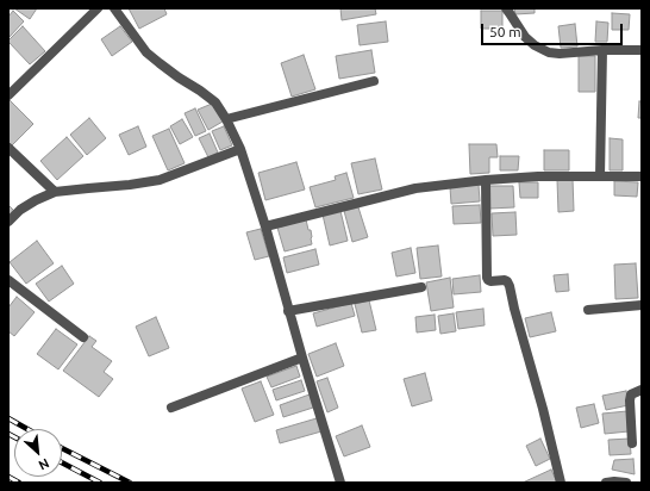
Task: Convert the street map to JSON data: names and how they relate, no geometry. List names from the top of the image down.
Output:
{
  "scale_bar": "50 m",
  "north": "bottom right"
}
